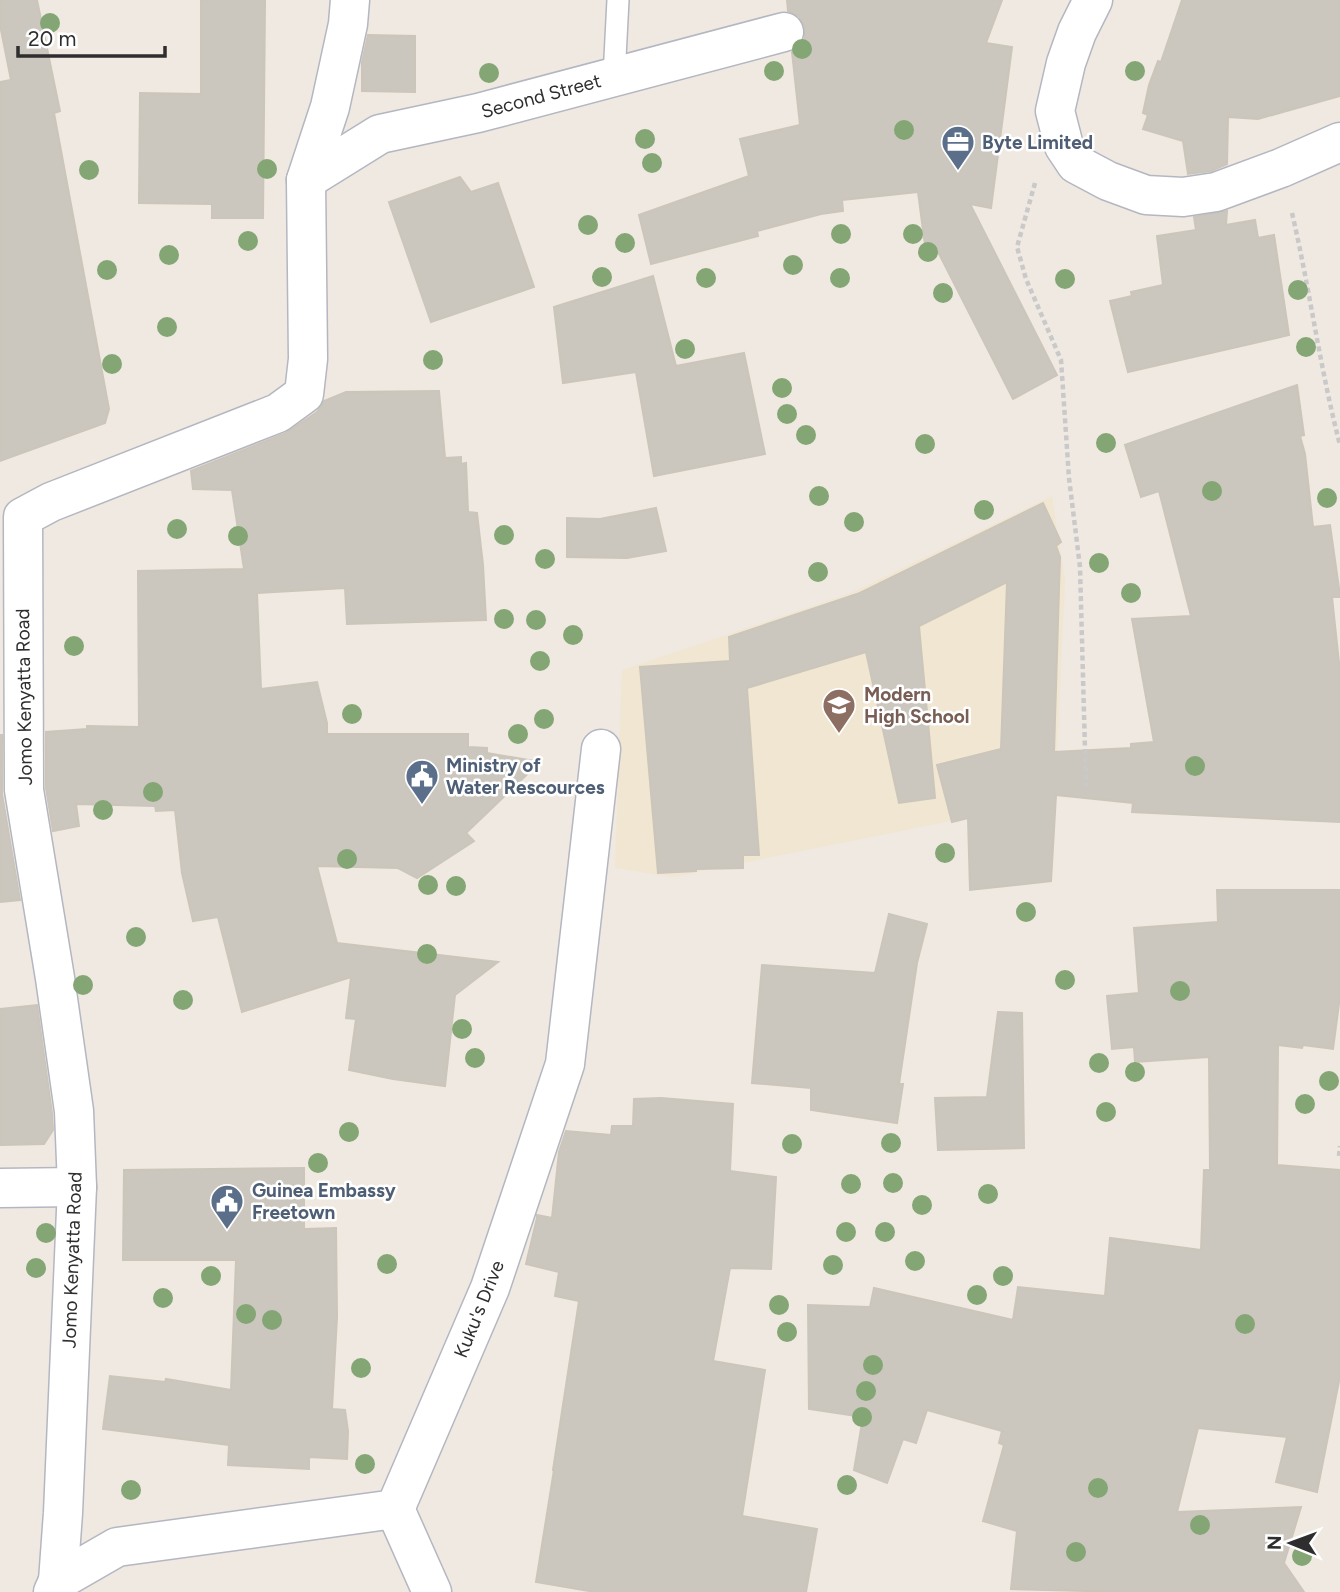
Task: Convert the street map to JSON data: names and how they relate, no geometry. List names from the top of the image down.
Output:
{
  "streets": {
    "street": ["Second Street", "Jomo Kenyatta Road", "Kuku's Drive"]
  },
  "crossings": [
    ["Second Street", "Jomo Kenyatta Road"]
  ],
  "places": {
    "office": ["Byte Limited"],
    "school or university": ["Modern High School"],
    "public building": ["Ministry of Water Rescources", "Guinea Embassy Freetown"]
  },
  "scale_bar": "20 m",
  "north": "left"
}
